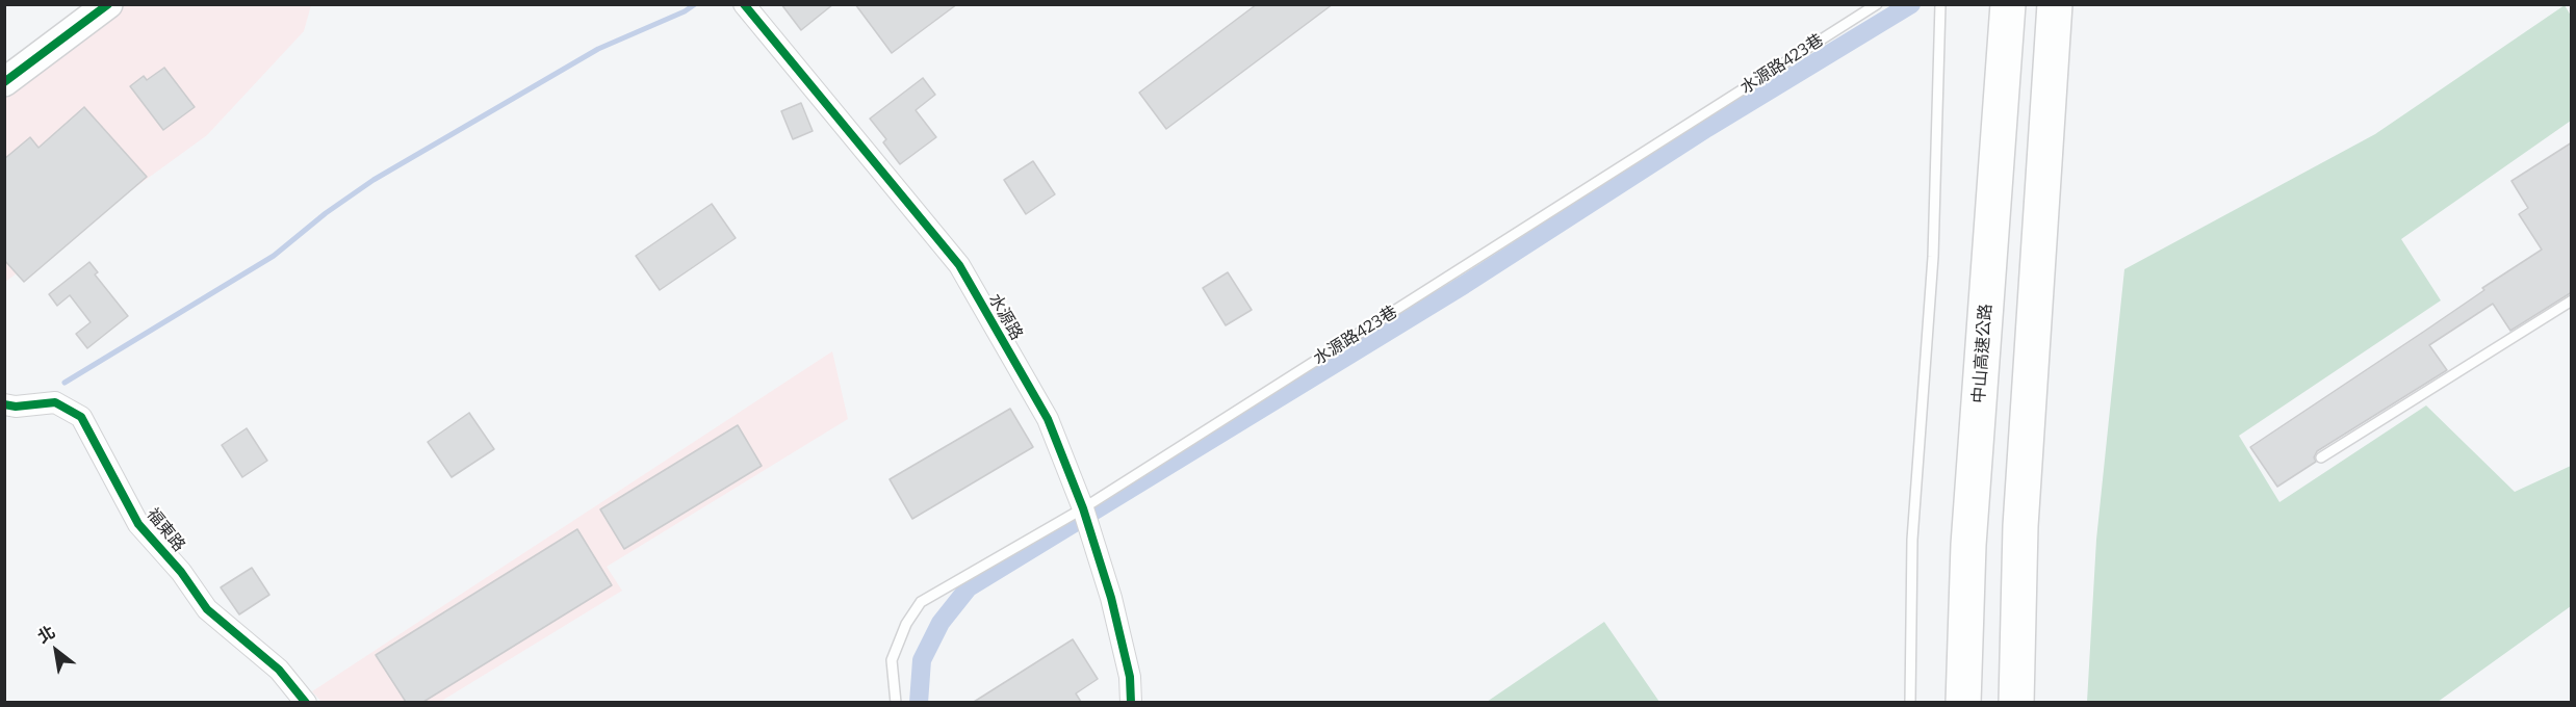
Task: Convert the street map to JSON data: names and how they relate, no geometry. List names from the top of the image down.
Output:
{
  "streets": {
    "highway": ["中山高速公路"],
    "street": ["水源路", "福東路"],
    "lane": ["水源路423巷"]
  },
  "crossings": [
    ["水源路423巷", "水源路"]
  ],
  "north": "top left"
}
